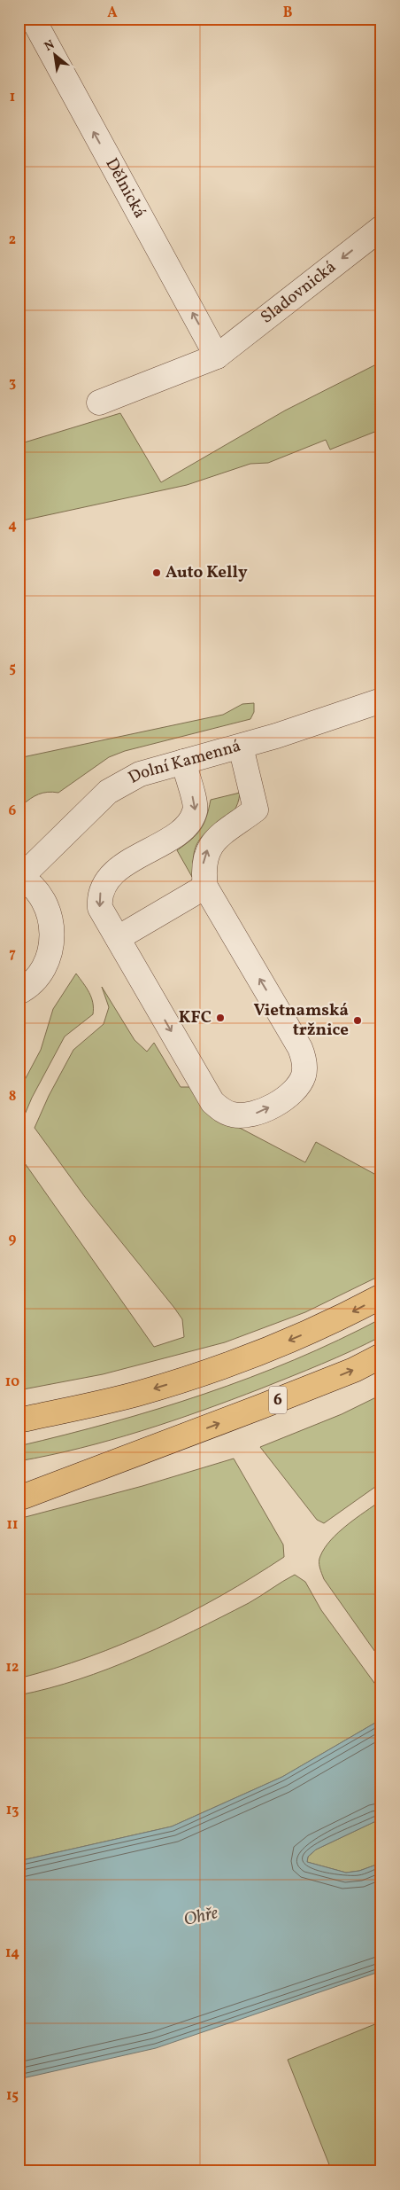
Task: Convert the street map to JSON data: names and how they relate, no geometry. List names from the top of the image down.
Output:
{
  "streets": {
    "highway": ["6"],
    "street": ["Dělnická", "Sladovnická", "Dolní Kamenná"]
  },
  "crossings": [
    ["Dělnická", "Sladovnická"]
  ],
  "one_way": ["Dělnická", "Sladovnická"],
  "water": ["Ohře"],
  "places": ["Auto Kelly", "KFC", "Vietnamská tržnice"],
  "north": "top left",
  "grid": {
    "columns": ["A", "B"],
    "rows": [
      "1",
      "2",
      "3",
      "4",
      "5",
      "6",
      "7",
      "8",
      "9",
      "10",
      "11",
      "12",
      "13",
      "14",
      "15"
    ]
  }
}
